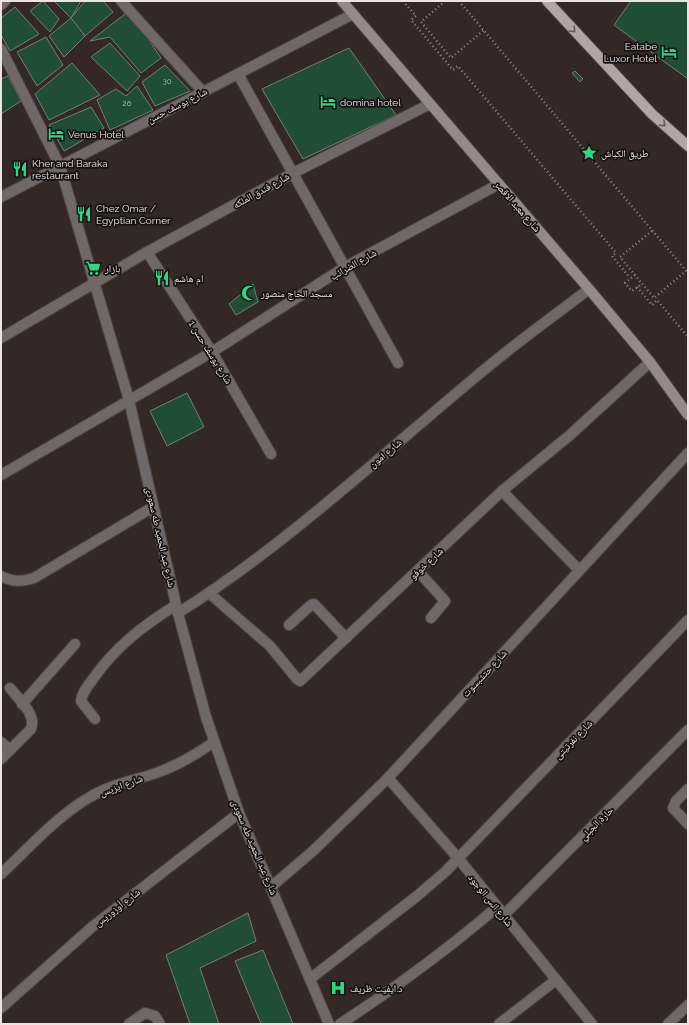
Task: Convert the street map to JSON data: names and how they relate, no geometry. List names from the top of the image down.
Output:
{
  "streets": {
    "main road": ["شارع معبد الاقصر"],
    "street": [
      "شارع يوسف حسن",
      "شارع فندق الملكه",
      "شارع الضرائب",
      "شارع يوسف حسن 1",
      "شارع امون",
      "شارع عبد الحميد طه سعودى",
      "شارع خوفو",
      "شارع حتشبسوت",
      "شارع نفرتيتى",
      "شارع ايزيس",
      "حارة الجبلي",
      "شارع انس الوجود",
      "شارع أوزوريس"
    ]
  },
  "crossings": [
    ["شارع يوسف حسن", "شارع معبد الاقصر"],
    ["شارع يوسف حسن", "شارع عبد الحميد طه سعودى"],
    ["شارع فندق الملكه", "شارع معبد الاقصر"],
    ["شارع فندق الملكه", "شارع يوسف حسن 1"],
    ["شارع فندق الملكه", "شارع عبد الحميد طه سعودى"],
    ["شارع معبد الاقصر", "شارع الضرائب"],
    ["شارع معبد الاقصر", "شارع امون"],
    ["شارع معبد الاقصر", "شارع خوفو"],
    ["شارع الضرائب", "شارع يوسف حسن 1"],
    ["شارع الضرائب", "شارع عبد الحميد طه سعودى"],
    ["شارع امون", "شارع عبد الحميد طه سعودى"],
    ["شارع امون", "شارع خوفو"],
    ["شارع عبد الحميد طه سعودى", "شارع حتشبسوت"],
    ["شارع عبد الحميد طه سعودى", "شارع نفرتيتى"],
    ["شارع عبد الحميد طه سعودى", "شارع ايزيس"],
    ["شارع عبد الحميد طه سعودى", "شارع أوزوريس"],
    ["شارع حتشبسوت", "شارع انس الوجود"],
    ["شارع نفرتيتى", "شارع انس الوجود"],
    ["حارة الجبلي", "شارع انس الوجود"]
  ],
  "places": {
    "hotel": ["Eatabe Luxor Hotel", "domina hotel", "Venus Hotel"],
    "place": ["طريق الكباش"],
    "restaurant": ["Kher and Baraka restaurant", "Chez Omar / Egyptian Corner", "ام هاشم"],
    "supermarket": ["بازار"],
    "mosque": ["مسجد الحاج منصور"],
    "hospital": ["د.ايفيت ظريف"]
  },
  "house_numbers": ["30", "26"]
}
